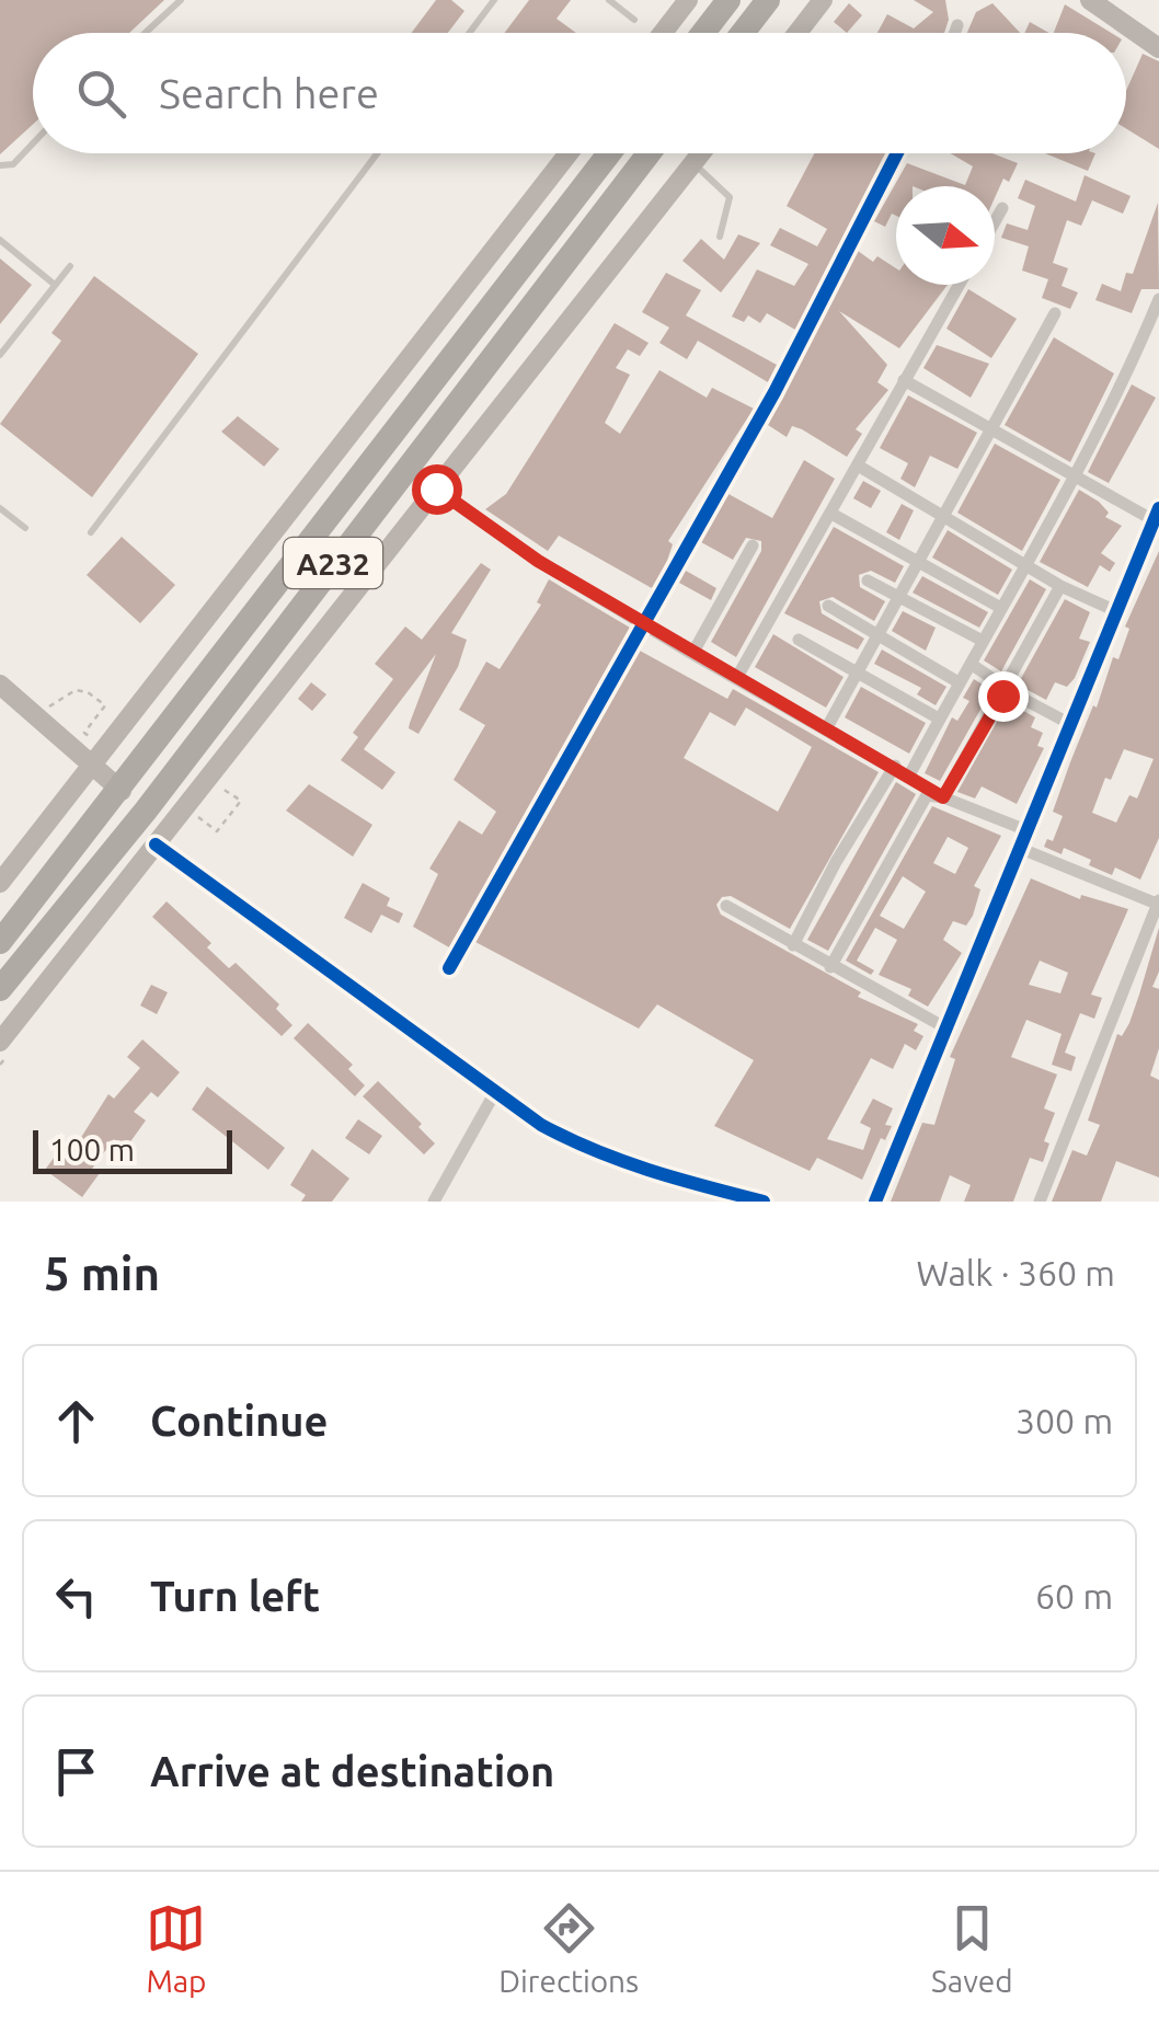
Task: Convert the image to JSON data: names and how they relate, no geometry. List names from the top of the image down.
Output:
{
  "streets": {
    "highway": ["A232"]
  },
  "scale_bar": "100 m",
  "north": "right",
  "page": {
    "search": "Search here",
    "scale": "100 m",
    "heading": ["5 min", "Walk · 360 m"],
    "list": [
      ["Continue", "300 m"],
      ["Turn left", "60 m"],
      "Arrive at destination"
    ],
    "nav": ["Map", "Directions", "Saved"]
  }
}
